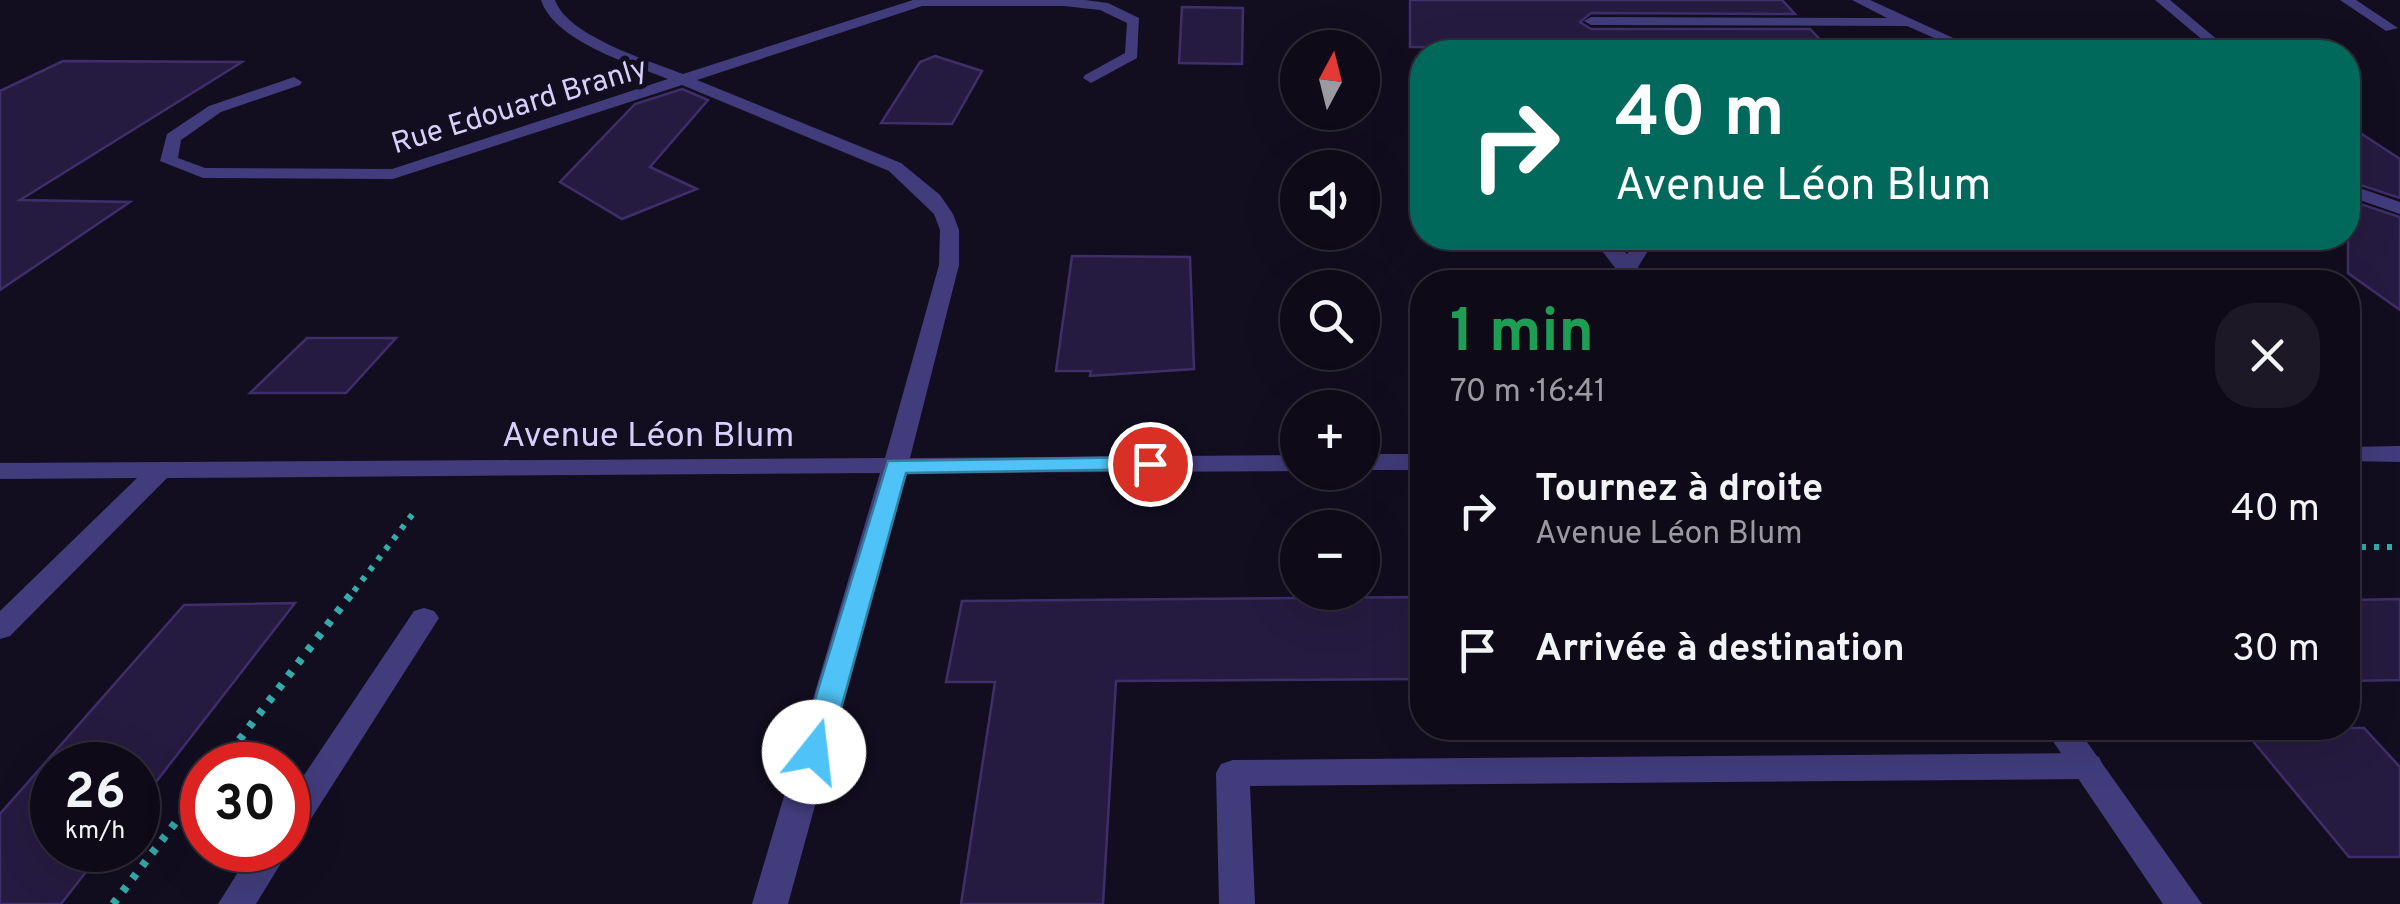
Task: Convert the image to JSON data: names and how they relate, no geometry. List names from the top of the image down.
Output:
{
  "streets": {
    "street": ["Rue Edouard Branly", "Avenue Léon Blum"]
  },
  "crossings": [
    ["Rue Edouard Branly", "Avenue Léon Blum"]
  ],
  "north": "top",
  "page": {
    "map_buttons": ["+", "−"],
    "turn": ["40 m", "Avenue Léon Blum"],
    "heading": ["1 min", "70 m · 16:41"],
    "list": [
      {
        "name": "Tournez à droite",
        "note": "Avenue Léon Blum",
        "value": "40 m"
      },
      {
        "name": "Arrivée à destination",
        "value": "30 m"
      }
    ],
    "speed": "26 km/h",
    "limit": "30"
  }
}
